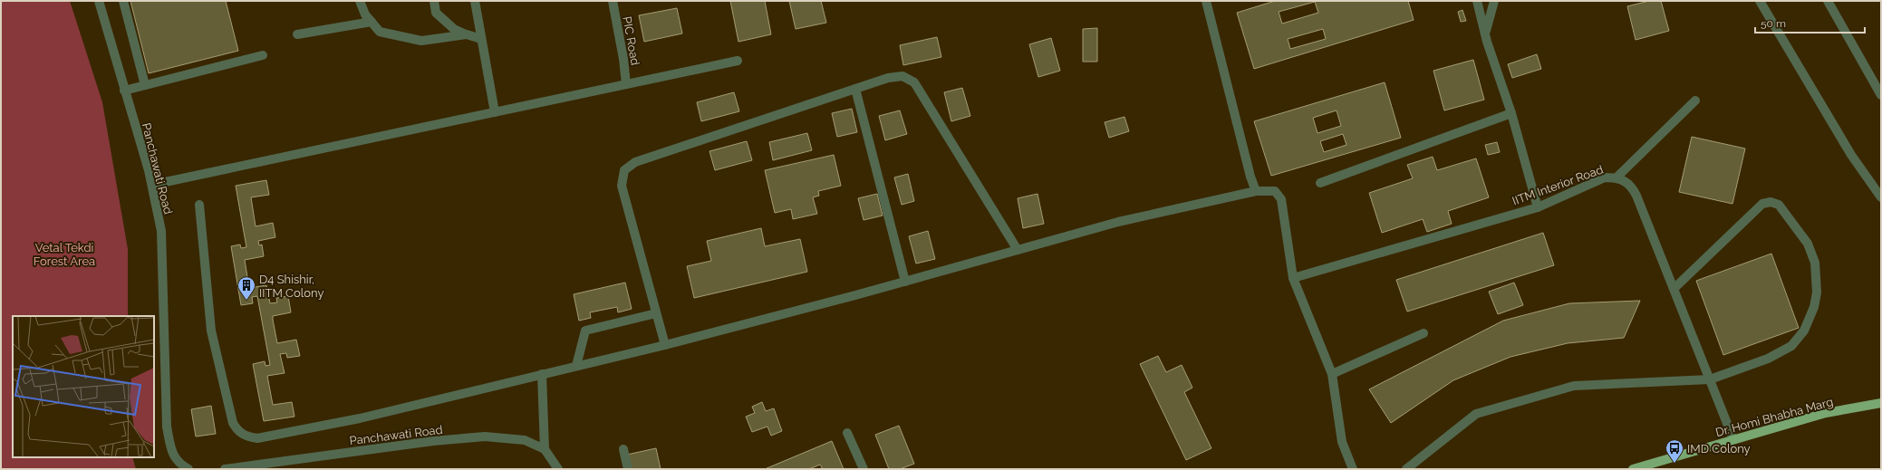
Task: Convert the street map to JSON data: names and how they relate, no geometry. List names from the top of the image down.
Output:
{
  "streets": {
    "main road": ["Dr. Homi Bhabha Marg"],
    "street": ["PIC Road", "Panchawati Road", "IITM Interior Road"]
  },
  "crossings": [
    ["IITM Interior Road", "Dr. Homi Bhabha Marg"]
  ],
  "parks": ["Vetal Tekdi Forest Area"],
  "places": {
    "building": ["D4 Shishir, IITM Colony"],
    "bus stop": ["IMD Colony"]
  },
  "scale_bar": "50 m"
}
